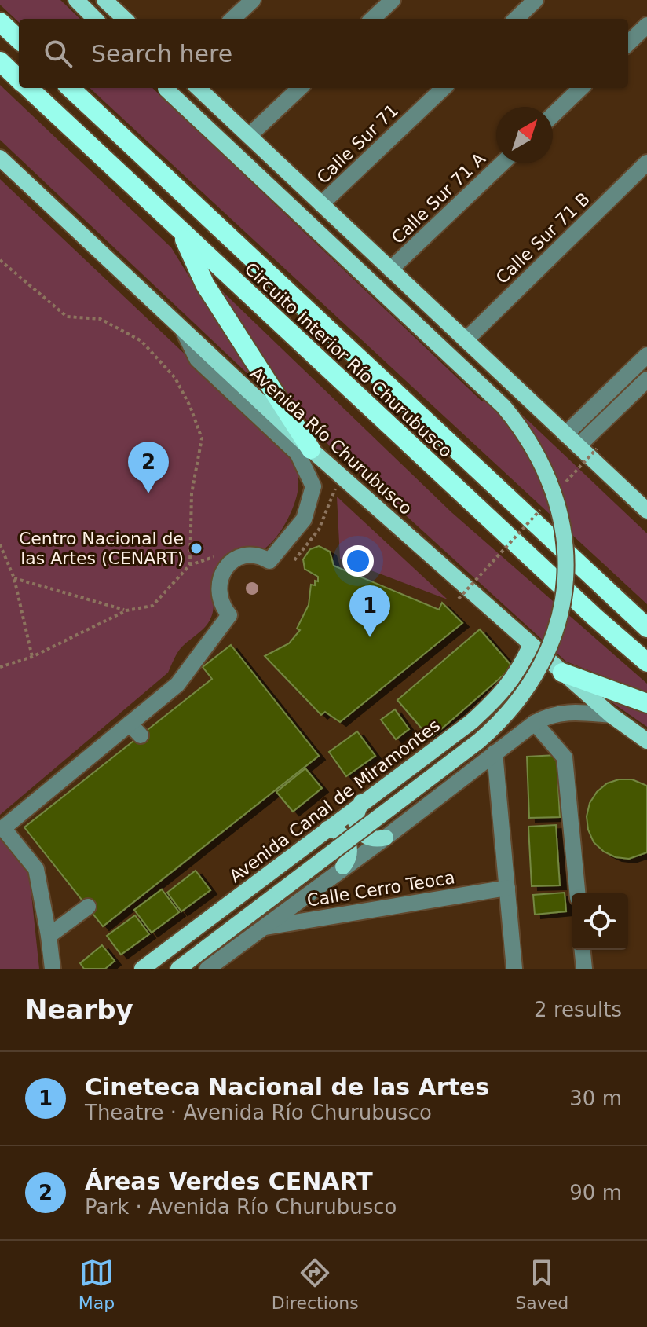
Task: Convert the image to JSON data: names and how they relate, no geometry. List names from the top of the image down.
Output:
{
  "streets": {
    "highway": ["Circuito Interior Río Churubusco"],
    "main road": ["Avenida Río Churubusco", "Avenida Canal de Miramontes"],
    "street": [
      "Calle Sur 71",
      "Calle Sur 71 A",
      "Calle Sur 71 B",
      "Calle Cerro Teoca"
    ]
  },
  "crossings": [
    ["Avenida Río Churubusco", "Avenida Canal de Miramontes"]
  ],
  "places": ["Centro Nacional de las Artes (CENART)"],
  "north": "top right",
  "page": {
    "search": "Search here",
    "pins": ["2", "1"],
    "heading": ["Nearby", "2 results"],
    "list": [
      {
        "mark": "1",
        "name": "Cineteca Nacional de las Artes",
        "note": "Theatre · Avenida Río Churubusco",
        "value": "30 m"
      },
      {
        "mark": "2",
        "name": "Áreas Verdes CENART",
        "note": "Park · Avenida Río Churubusco",
        "value": "90 m"
      }
    ],
    "nav": ["Map", "Directions", "Saved"]
  }
}
